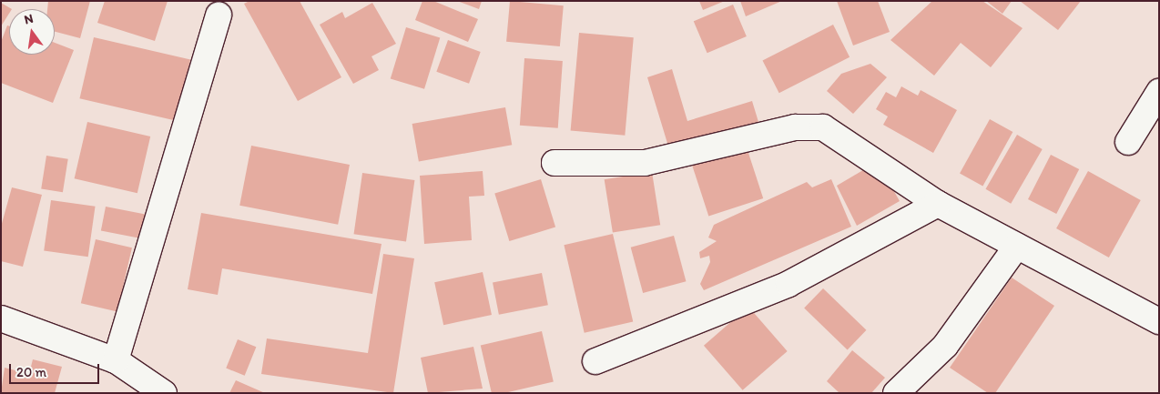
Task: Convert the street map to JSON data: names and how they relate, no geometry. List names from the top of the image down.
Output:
{
  "scale_bar": "20 m",
  "north": "top"
}
